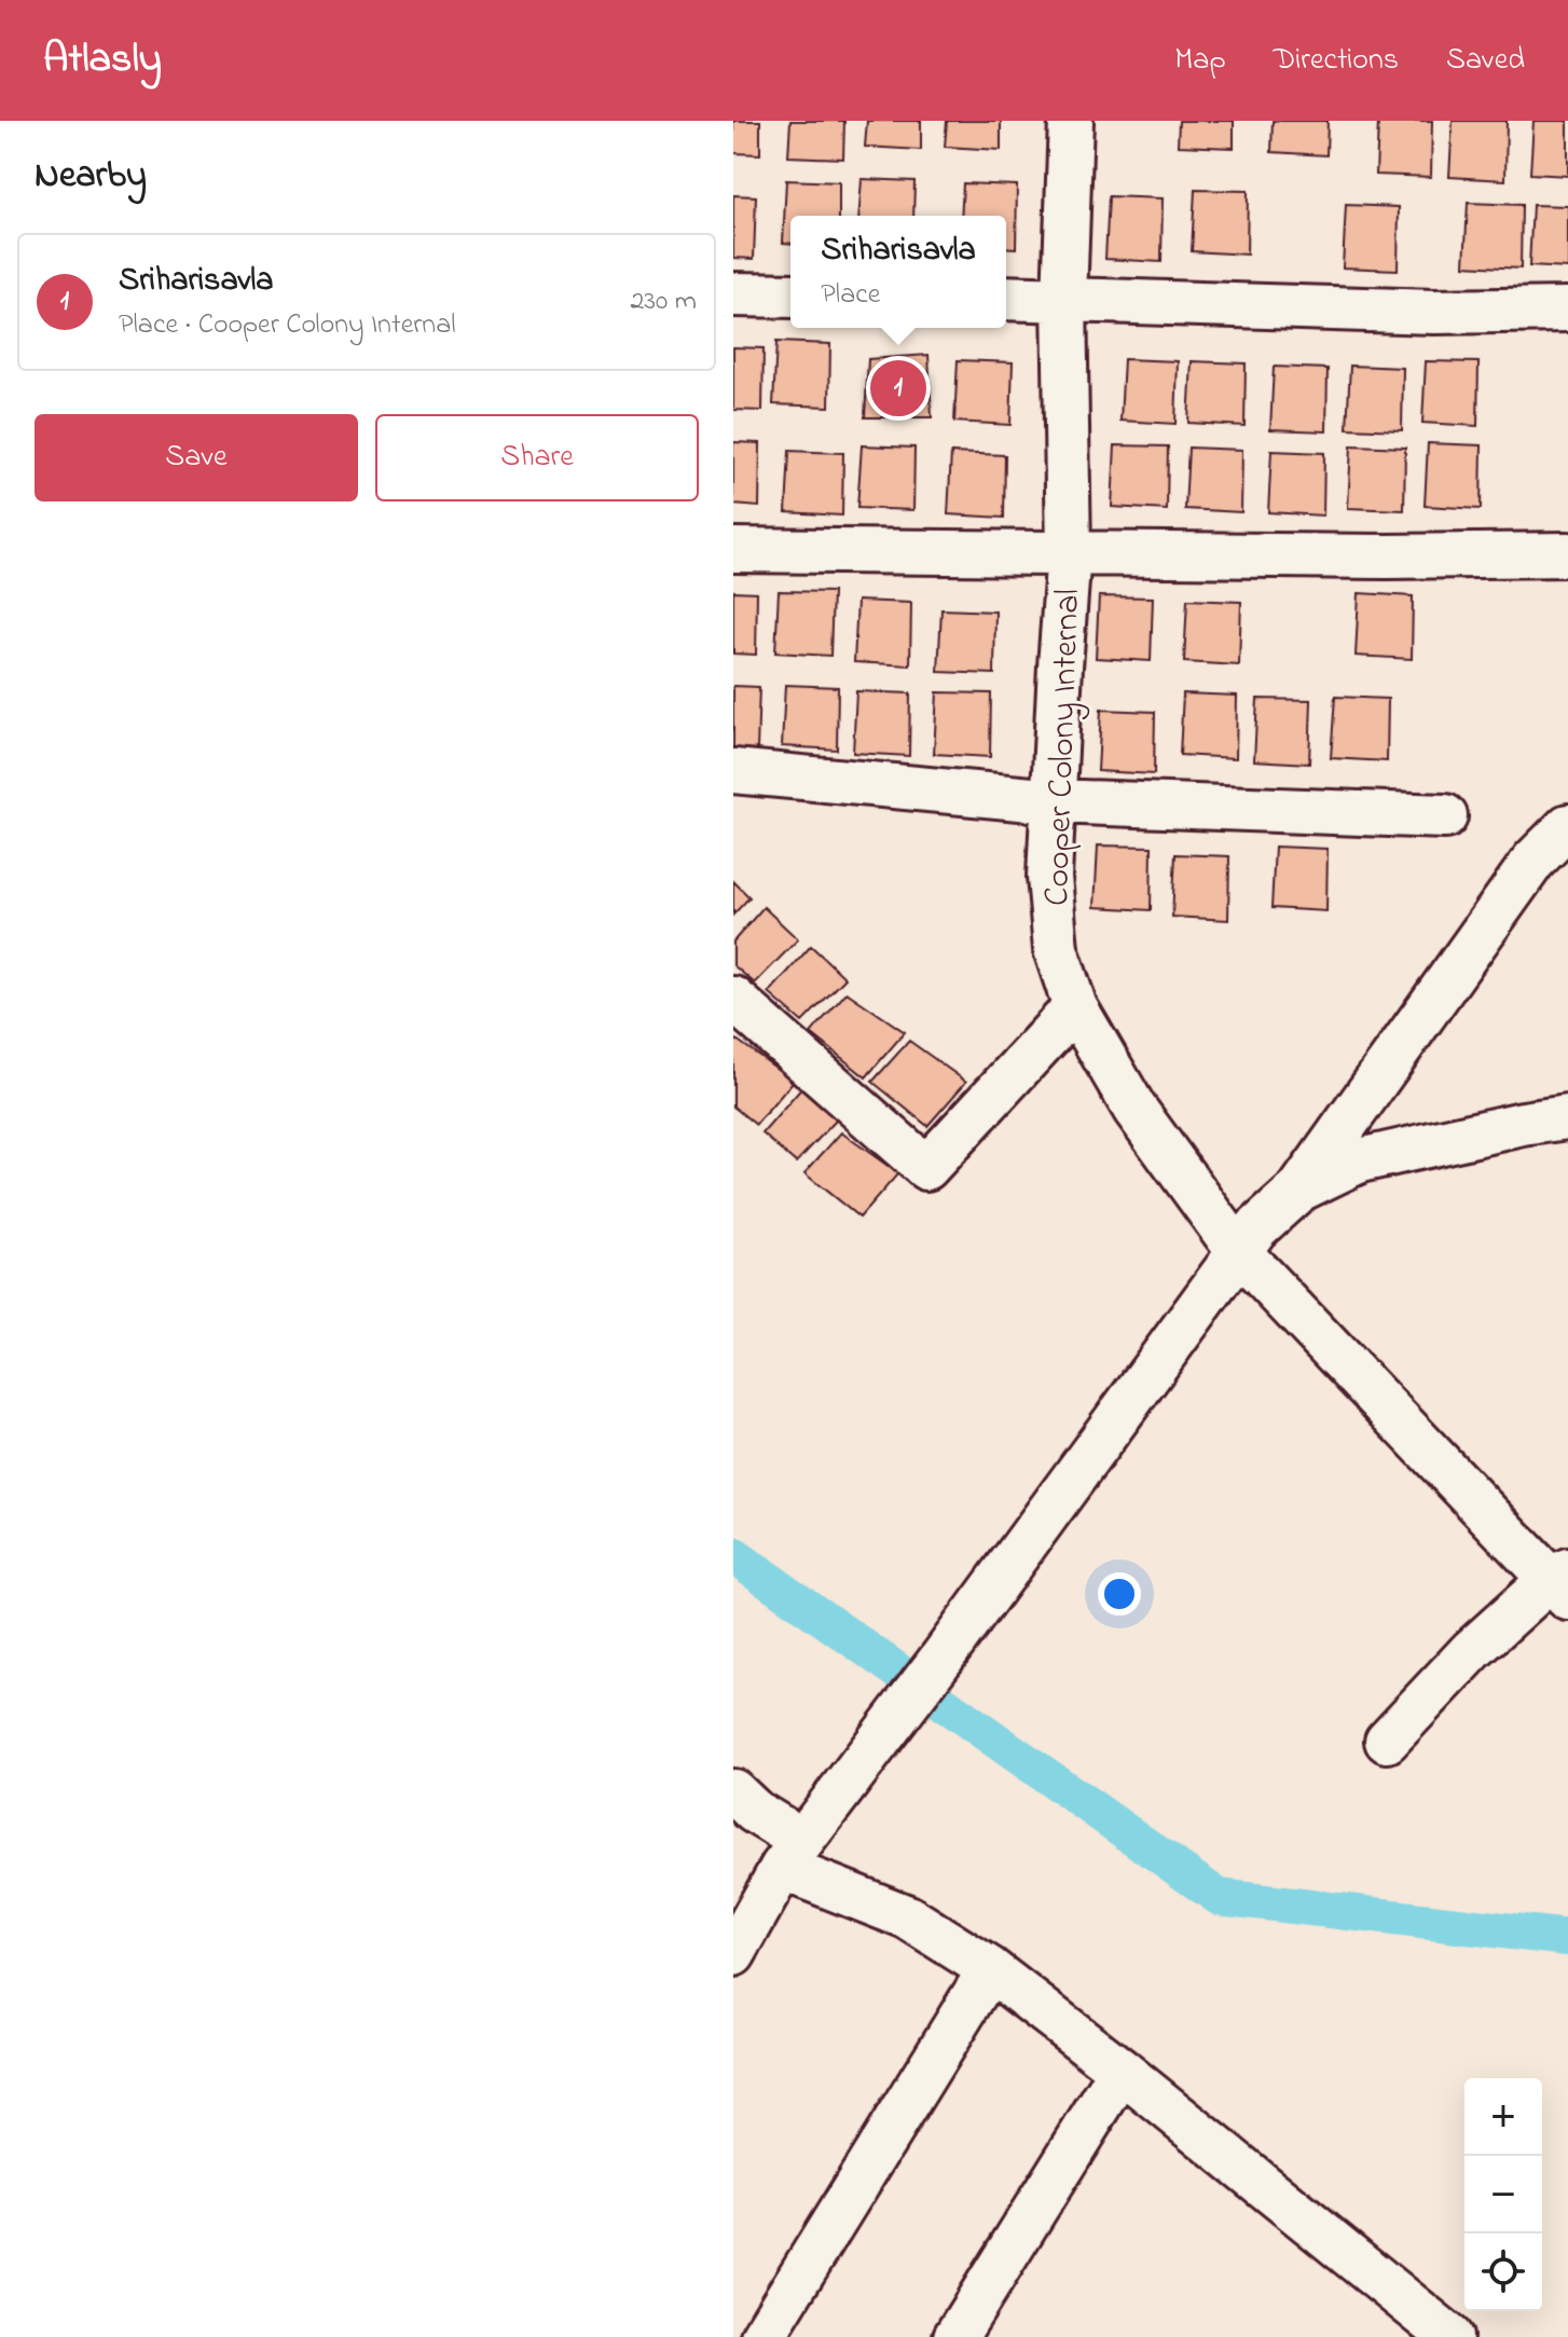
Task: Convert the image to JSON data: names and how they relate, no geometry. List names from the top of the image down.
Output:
{
  "streets": {
    "street": ["Cooper Colony Internal"]
  },
  "page": {
    "header": "Atlasly",
    "nav": ["Map", "Directions", "Saved"],
    "heading": "Nearby",
    "popup": ["Sriharisavla", "Place"],
    "list": [
      {
        "mark": "1",
        "name": "Sriharisavla",
        "note": "Place · Cooper Colony Internal",
        "value": "230 m"
      }
    ],
    "pins": "1",
    "buttons": ["Save", "Share"],
    "map_buttons": ["+", "−"]
  }
}
